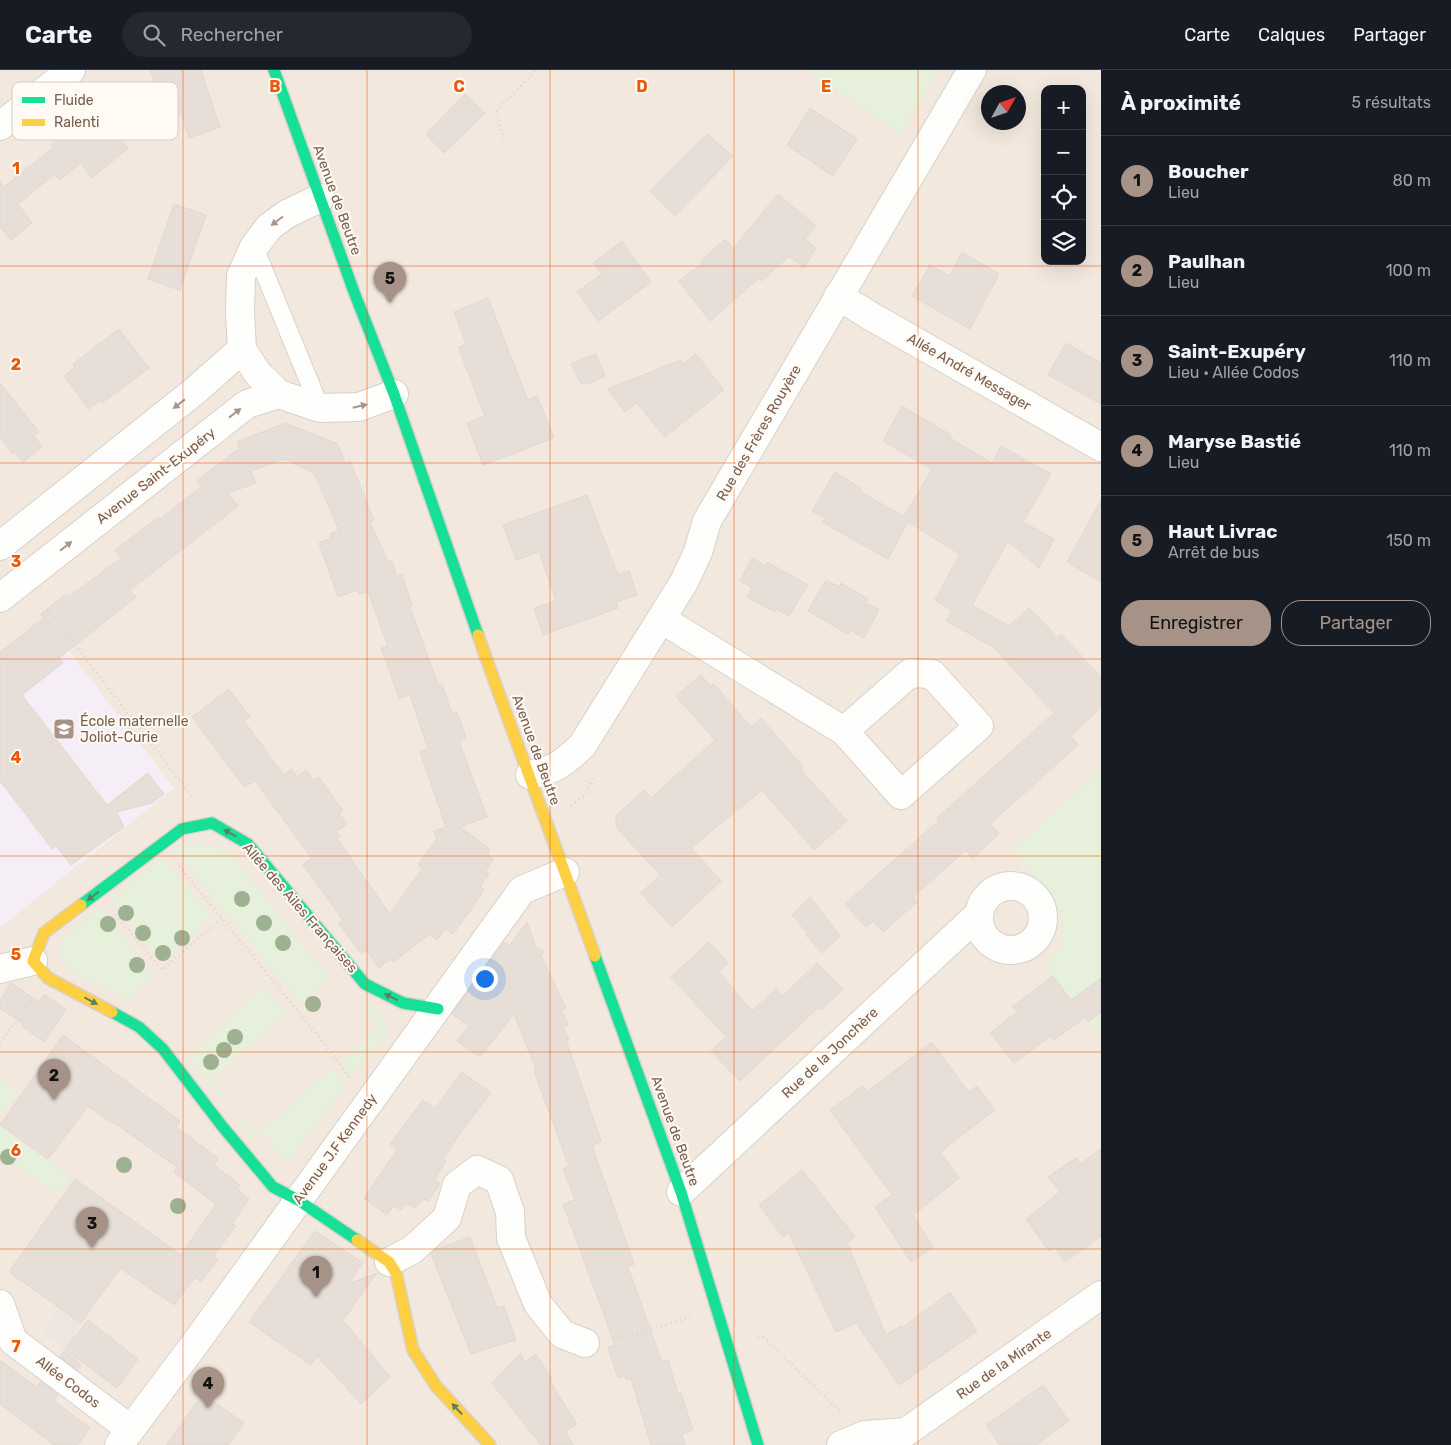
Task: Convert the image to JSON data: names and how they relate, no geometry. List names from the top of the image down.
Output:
{
  "streets": {
    "street": [
      "Avenue de Beutre",
      "Allée André Messager",
      "Rue des Frères Rouyère",
      "Avenue Saint-Exupéry",
      "Allée des Ailes Françaises",
      "Rue de la Jonchère",
      "Avenue J.F Kennedy",
      "Rue de la Mirante",
      "Allée Codos"
    ]
  },
  "crossings": [
    ["Avenue de Beutre", "Rue des Frères Rouyère"],
    ["Avenue de Beutre", "Rue de la Jonchère"],
    ["Avenue de Beutre", "Avenue J.F Kennedy"],
    ["Allée André Messager", "Rue des Frères Rouyère"],
    ["Allée des Ailes Françaises", "Avenue J.F Kennedy"],
    ["Avenue J.F Kennedy", "Allée Codos"]
  ],
  "one_way": ["Allée des Ailes Françaises"],
  "places": {
    "school or university": ["École maternelle Joliot-Curie"]
  },
  "legend": ["Fluide", "Ralenti"],
  "north": "top right",
  "page": {
    "header": "Carte",
    "search": "Rechercher",
    "nav": ["Carte", "Calques", "Partager"],
    "heading": ["À proximité", "5 résultats"],
    "map_buttons": ["+", "−"],
    "list": [
      {
        "mark": "1",
        "name": "Boucher",
        "note": "Lieu",
        "value": "80 m"
      },
      {
        "mark": "2",
        "name": "Paulhan",
        "note": "Lieu",
        "value": "100 m"
      },
      {
        "mark": "3",
        "name": "Saint-Exupéry",
        "note": "Lieu · Allée Codos",
        "value": "110 m"
      },
      {
        "mark": "4",
        "name": "Maryse Bastié",
        "note": "Lieu",
        "value": "110 m"
      },
      {
        "mark": "5",
        "name": "Haut Livrac",
        "note": "Arrêt de bus",
        "value": "150 m"
      }
    ],
    "pins": [
      "5",
      "2",
      "3",
      "1",
      "4"
    ],
    "buttons": ["Enregistrer", "Partager"]
  },
  "grid": {
    "columns": [
      "B",
      "C",
      "D",
      "E"
    ],
    "rows": [
      "1",
      "2",
      "3",
      "4",
      "5",
      "6",
      "7"
    ]
  }
}
